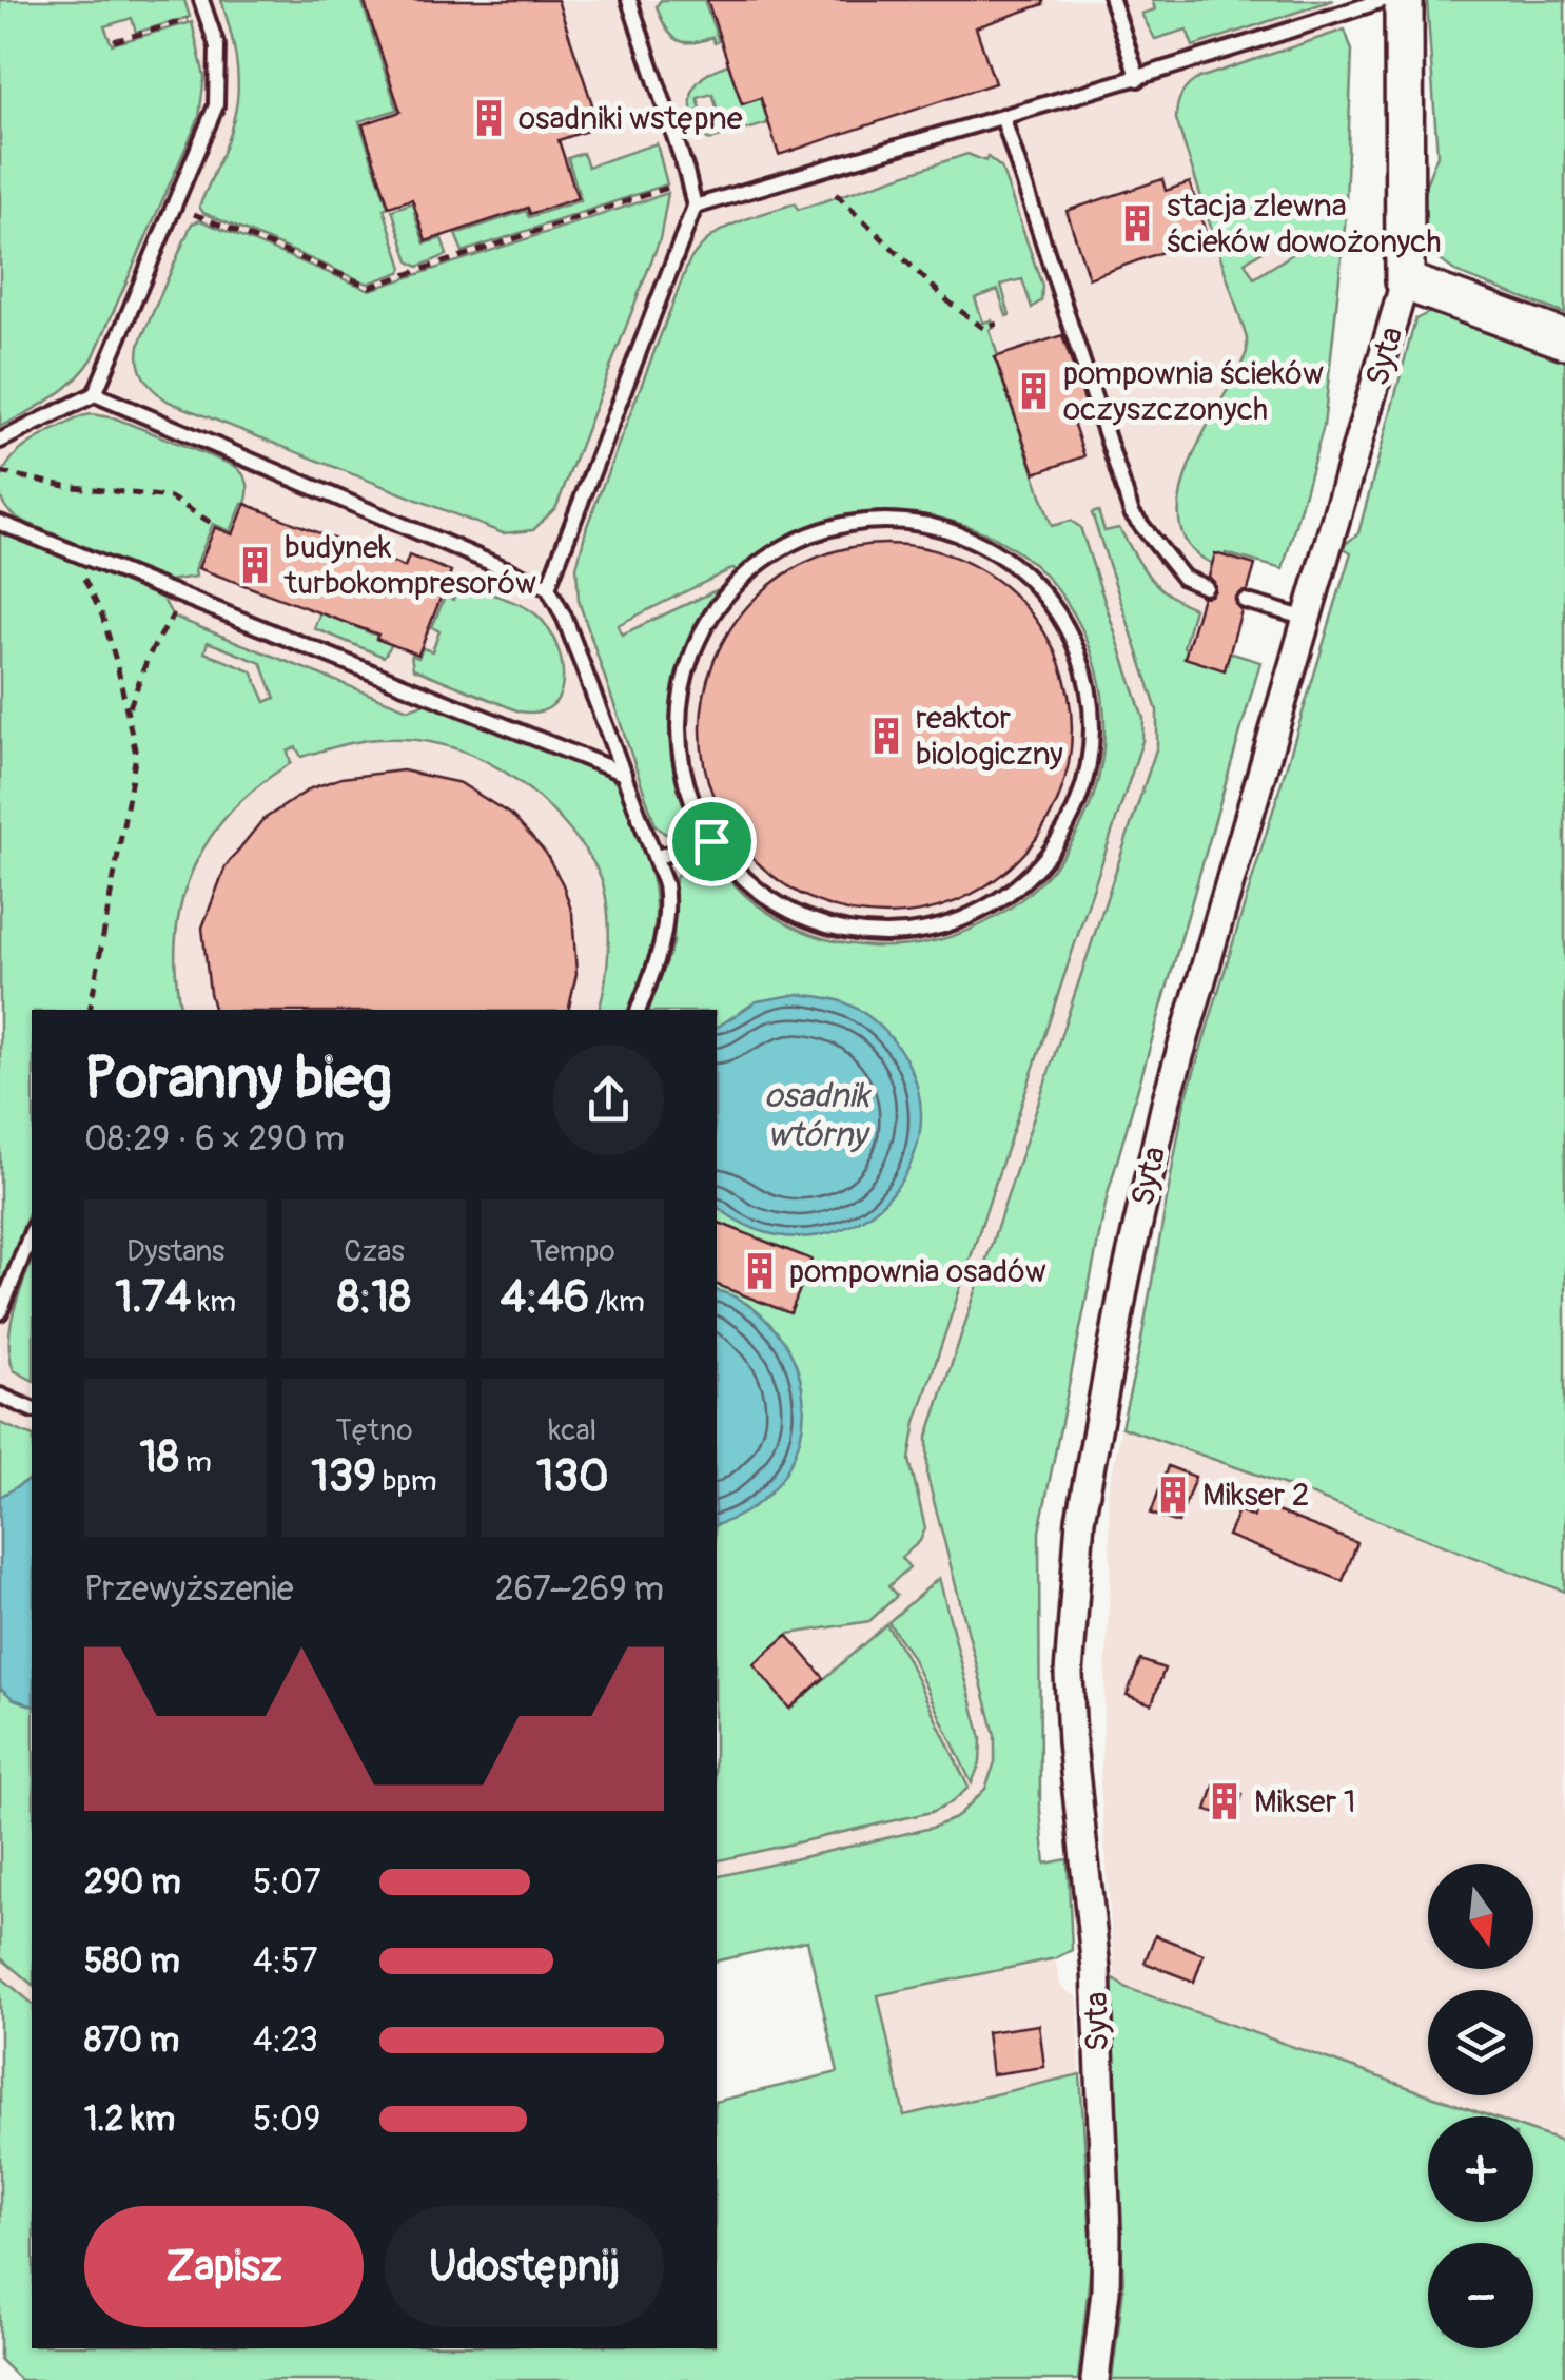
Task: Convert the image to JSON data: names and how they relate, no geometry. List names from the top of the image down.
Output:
{
  "streets": {
    "street": ["Syta"]
  },
  "water": ["osadnik wtórny"],
  "places": {
    "building": [
      "osadniki wstępne",
      "stacja zlewna ścieków dowożonych",
      "pompownia ścieków oczyszczonych",
      "budynek turbokompresorów",
      "reaktor biologiczny",
      "pompownia osadów",
      "Mikser 2",
      "Mikser 1"
    ]
  },
  "north": "bottom",
  "page": {
    "heading": ["Poranny bieg", "08:29 · 6 × 290 m"],
    "stats": [
      ["Dystans", "1.74 km"],
      ["Czas", "8:18"],
      ["Tempo", "4:46 /km"],
      ["18 m"],
      ["Tętno", "139 bpm"],
      ["kcal", "130"]
    ],
    "chart": ["Przewyższenie", "267–269 m"],
    "list": [
      {
        "name": "290 m",
        "note": "5:07"
      },
      {
        "name": "580 m",
        "note": "4:57"
      },
      {
        "name": "870 m",
        "note": "4:23"
      },
      {
        "name": "1.2 km",
        "note": "5:09"
      }
    ],
    "map_buttons": ["+", "−"],
    "buttons": ["Zapisz", "Udostępnij"]
  }
}
